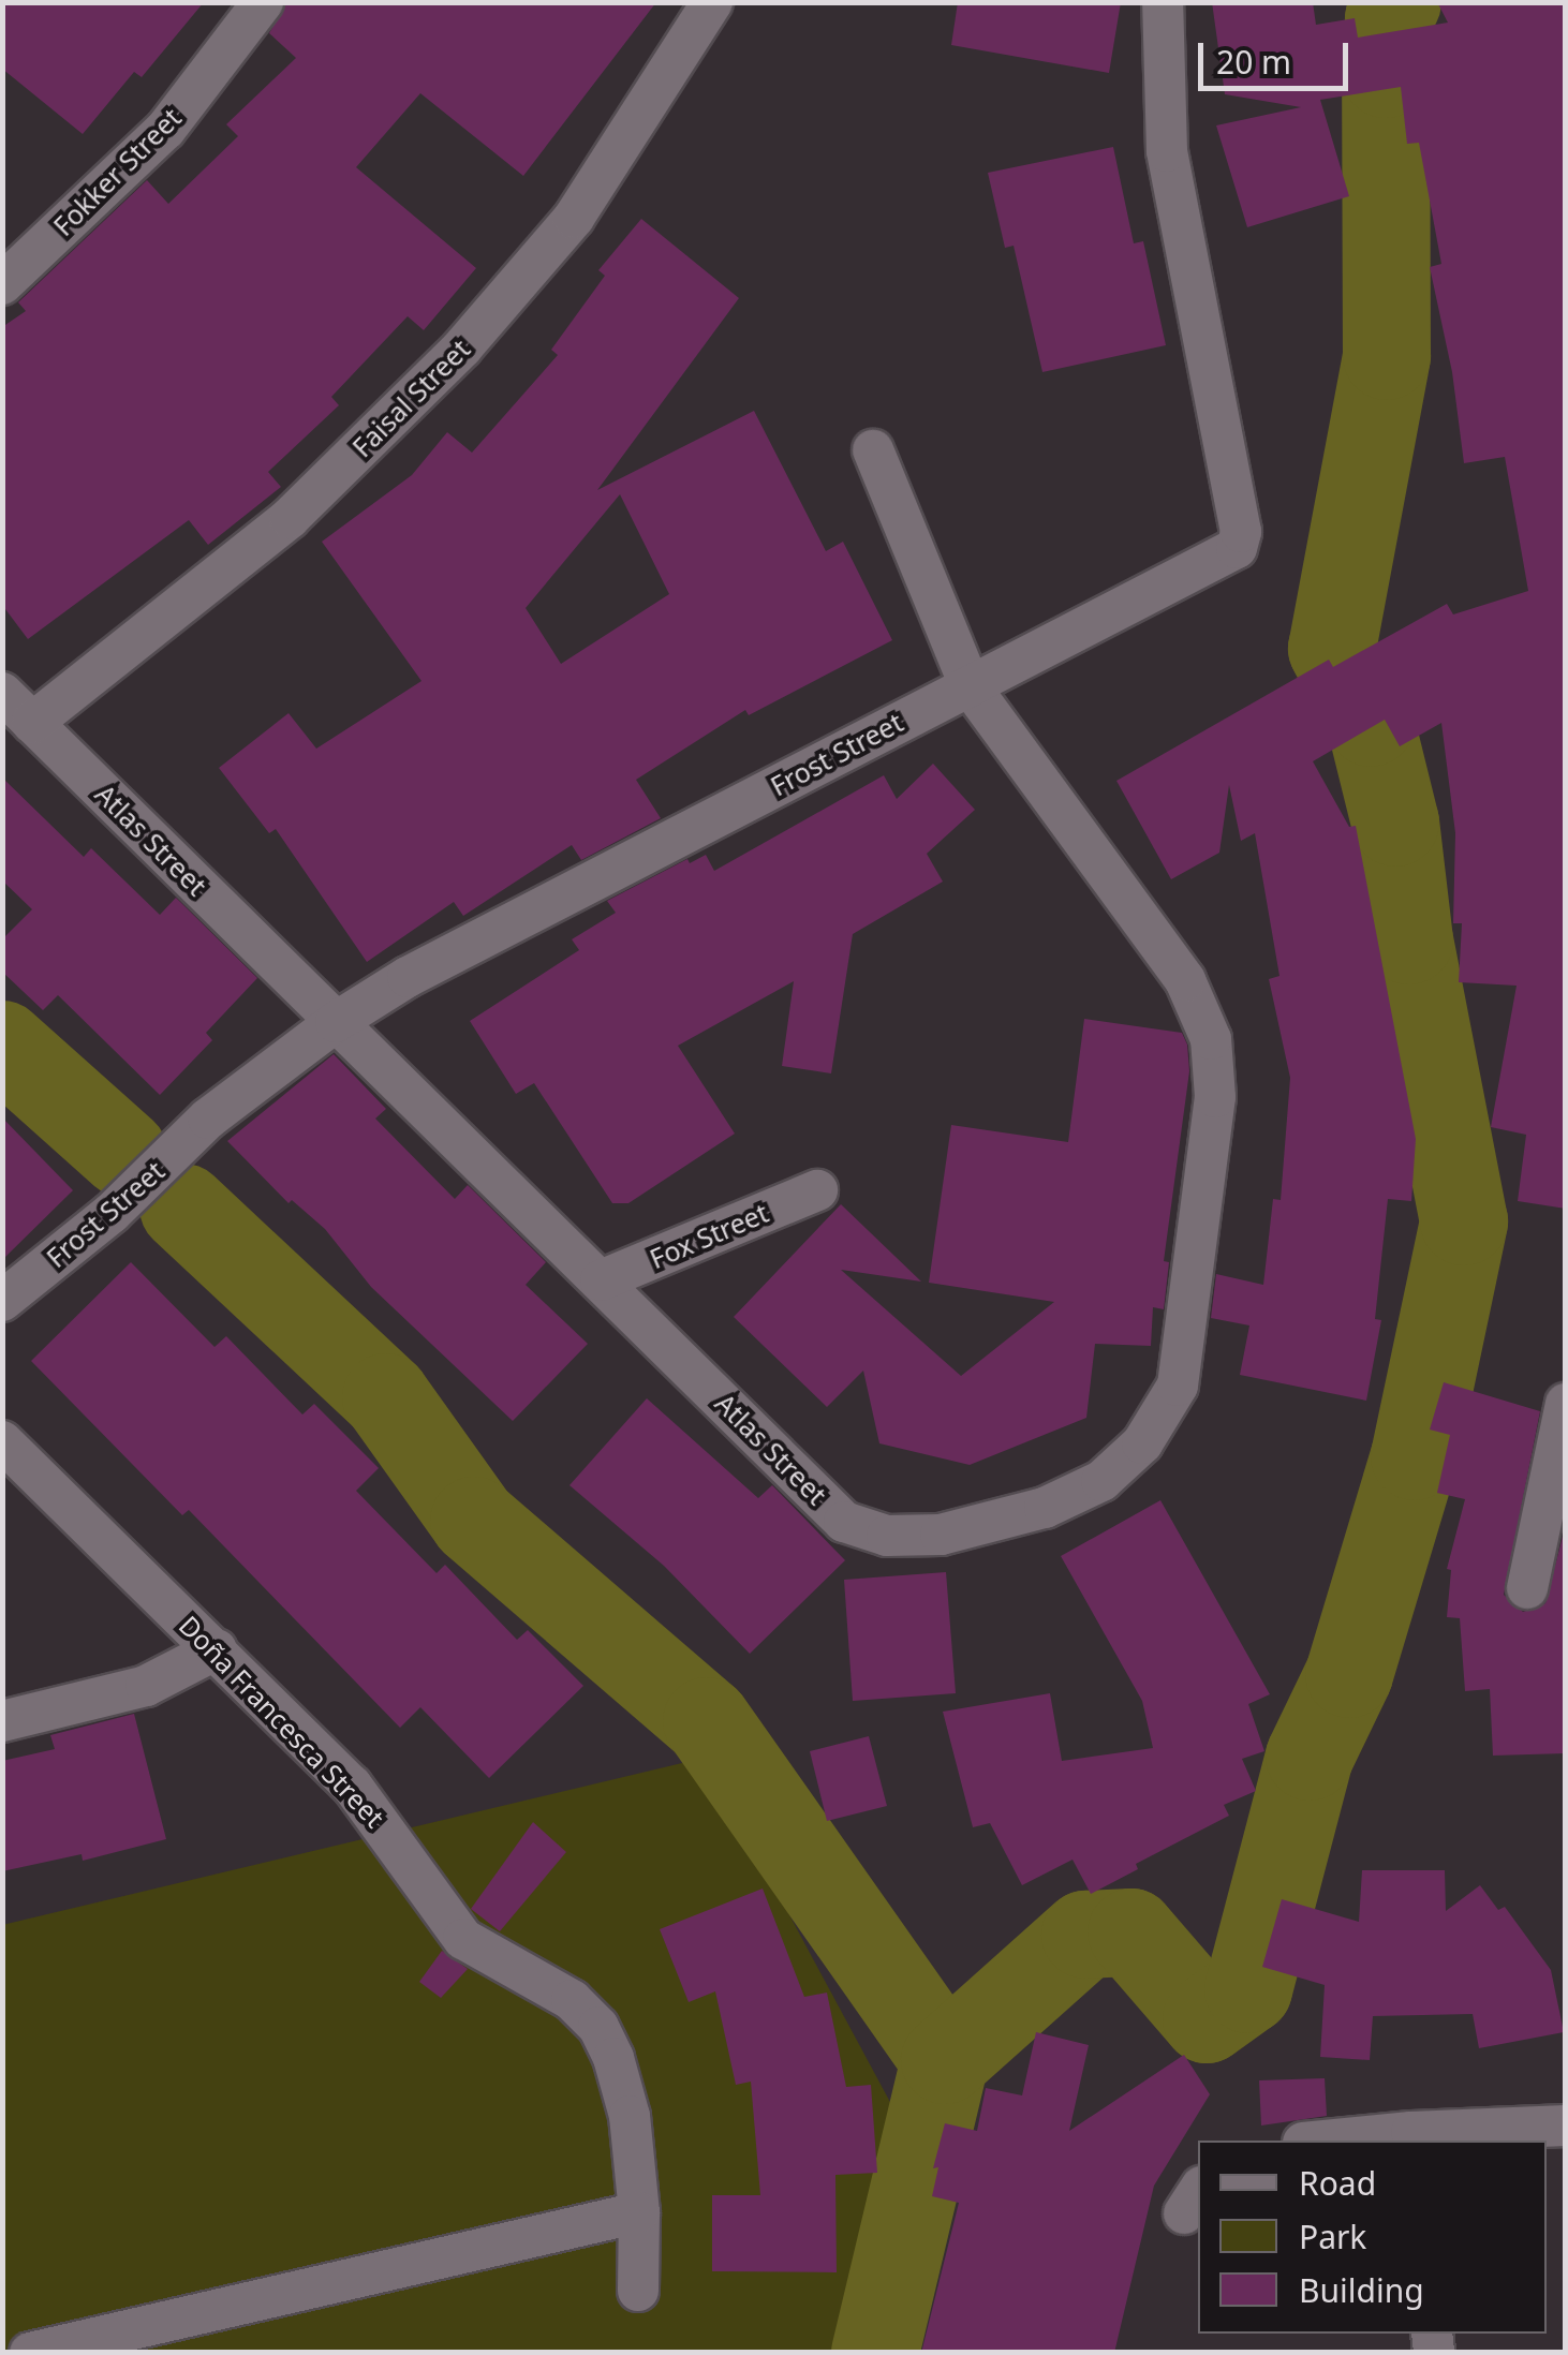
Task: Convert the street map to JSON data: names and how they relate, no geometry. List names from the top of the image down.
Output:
{
  "streets": {
    "street": [
      "Fokker Street",
      "Faisal Street",
      "Frost Street",
      "Atlas Street",
      "Fox Street",
      "Doña Francesca Street"
    ]
  },
  "crossings": [
    ["Faisal Street", "Atlas Street"],
    ["Frost Street", "Atlas Street"],
    ["Atlas Street", "Fox Street"]
  ],
  "legend": ["Road", "Park", "Building"],
  "scale_bar": "20 m"
}
